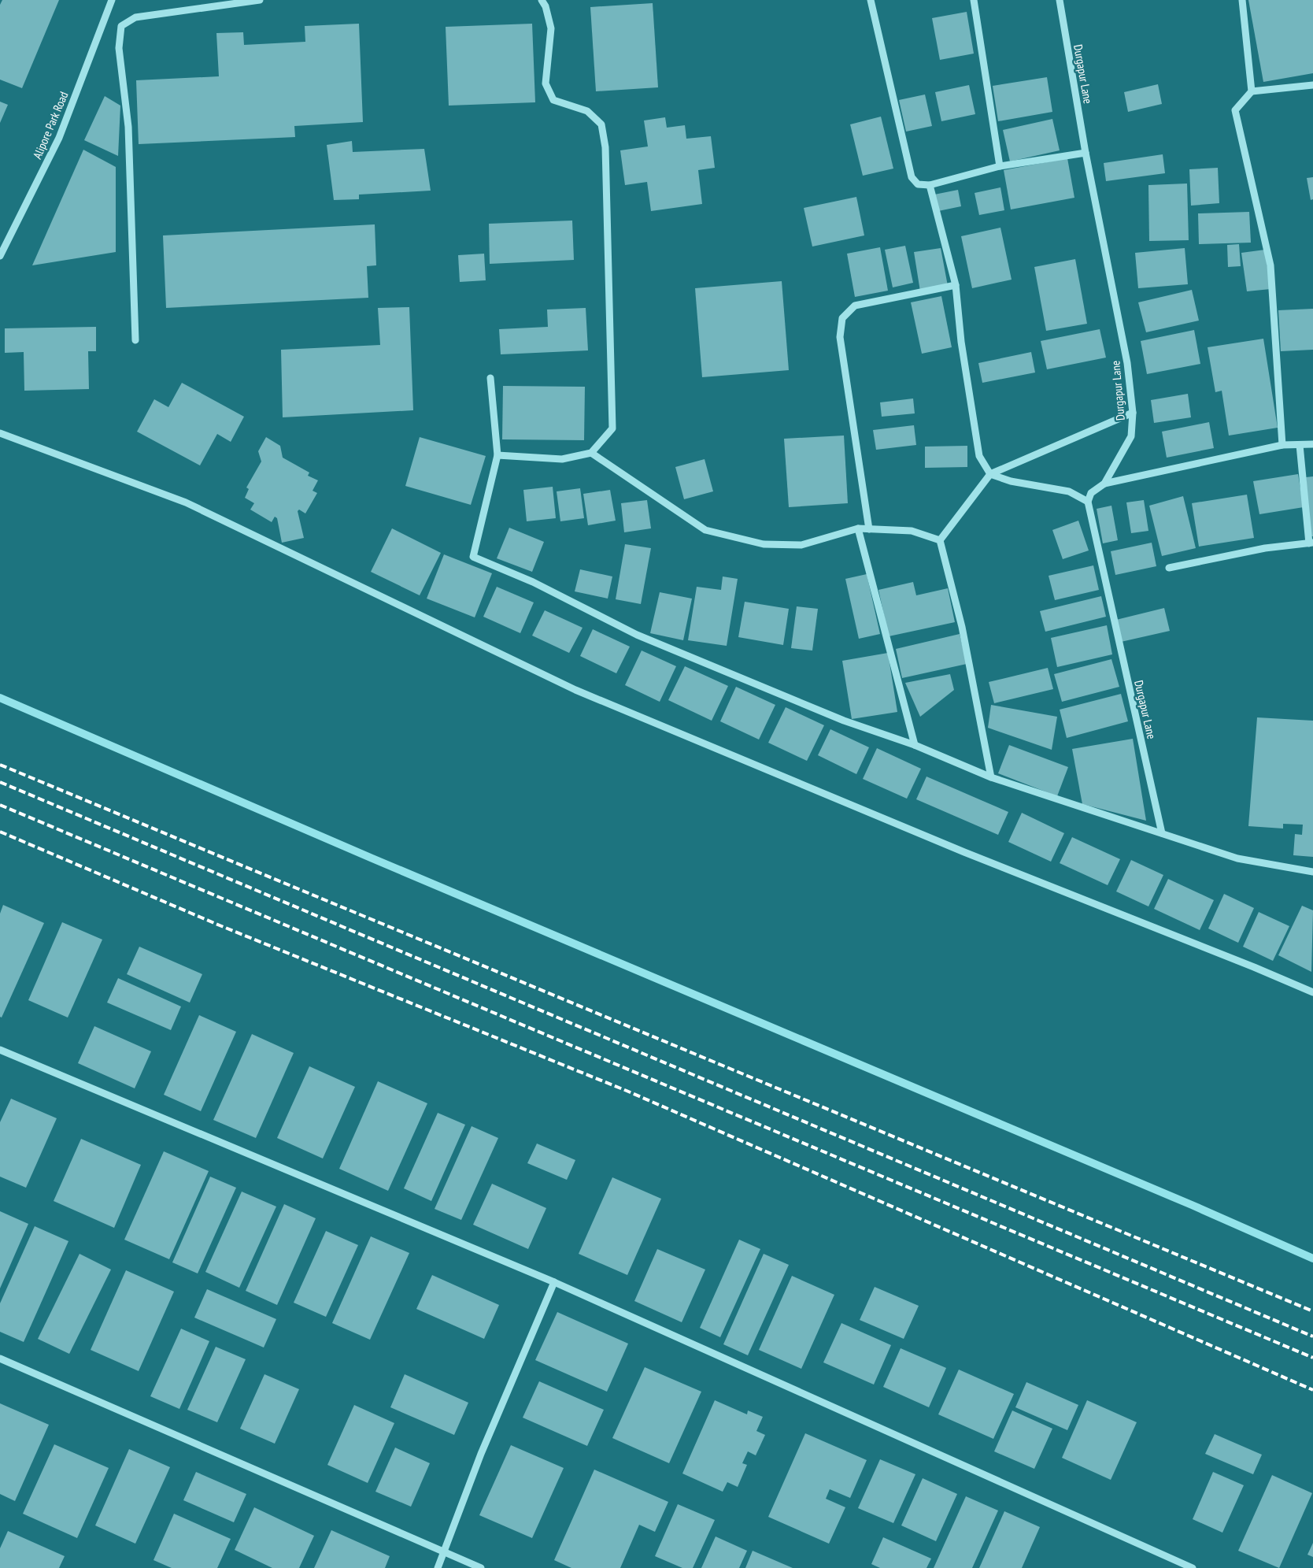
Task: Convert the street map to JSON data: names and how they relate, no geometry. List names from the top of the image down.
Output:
{
  "streets": {
    "street": ["Durgapur Lane", "Alipore Park Road"]
  }
}
